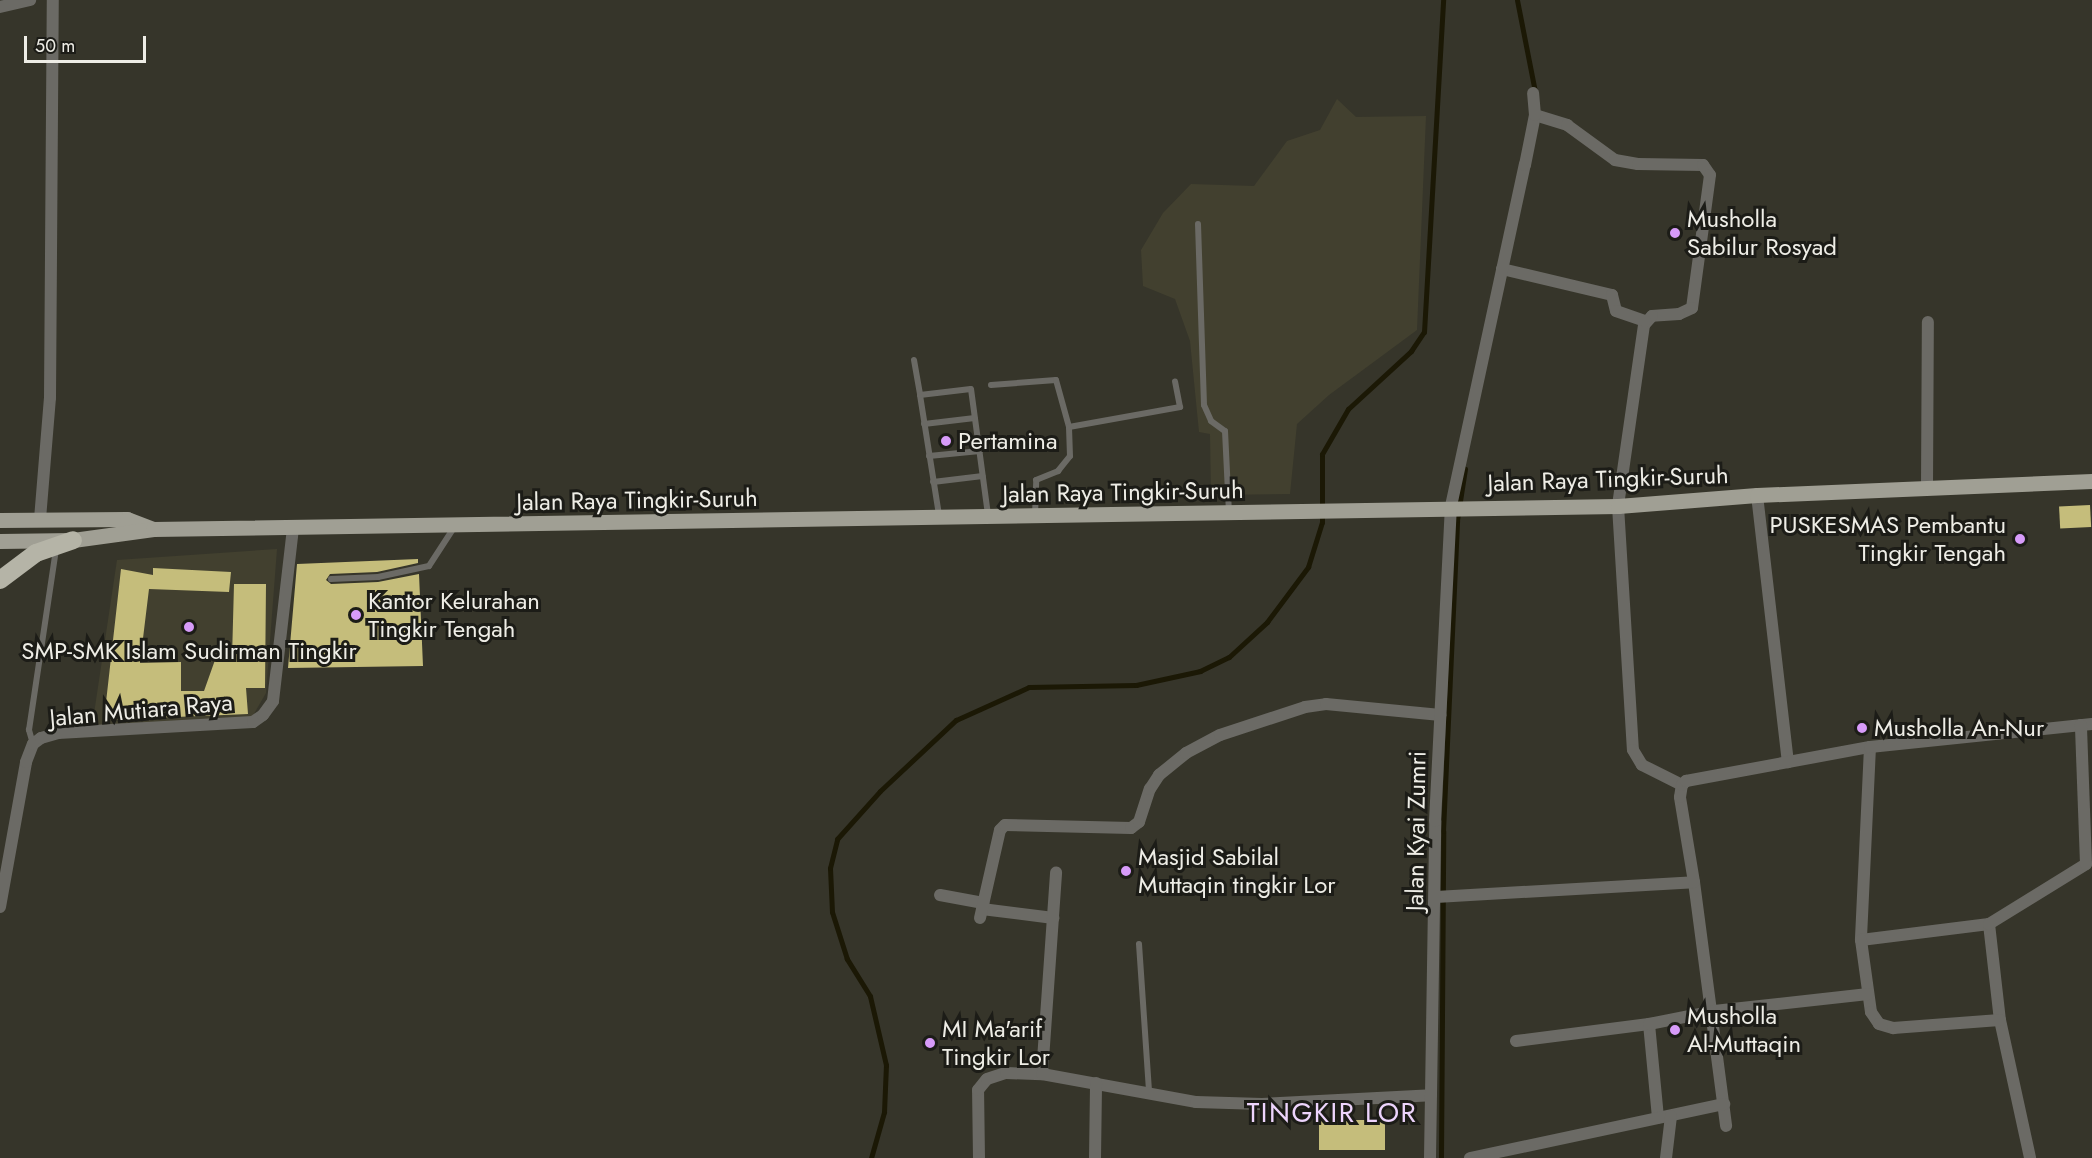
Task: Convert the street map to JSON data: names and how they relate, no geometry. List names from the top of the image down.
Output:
{
  "streets": {
    "main road": ["Jalan Raya Tingkir-Suruh"],
    "street": ["Jalan Mutiara Raya", "Jalan Kyai Zumri"]
  },
  "crossings": [
    ["Jalan Raya Tingkir-Suruh", "Jalan Mutiara Raya"],
    ["Jalan Raya Tingkir-Suruh", "Jalan Kyai Zumri"]
  ],
  "districts": ["TINGKIR LOR"],
  "places": [
    "Musholla Sabilur Rosyad",
    "Pertamina",
    "PUSKESMAS Pembantu Tingkir Tengah",
    "Kantor Kelurahan Tingkir Tengah",
    "SMP-SMK Islam Sudirman Tingkir",
    "Musholla An-Nur",
    "Masjid Sabilal Muttaqin tingkir Lor",
    "Musholla Al-Muttaqin",
    "MI Ma'arif Tingkir Lor"
  ],
  "scale_bar": "50 m"
}
